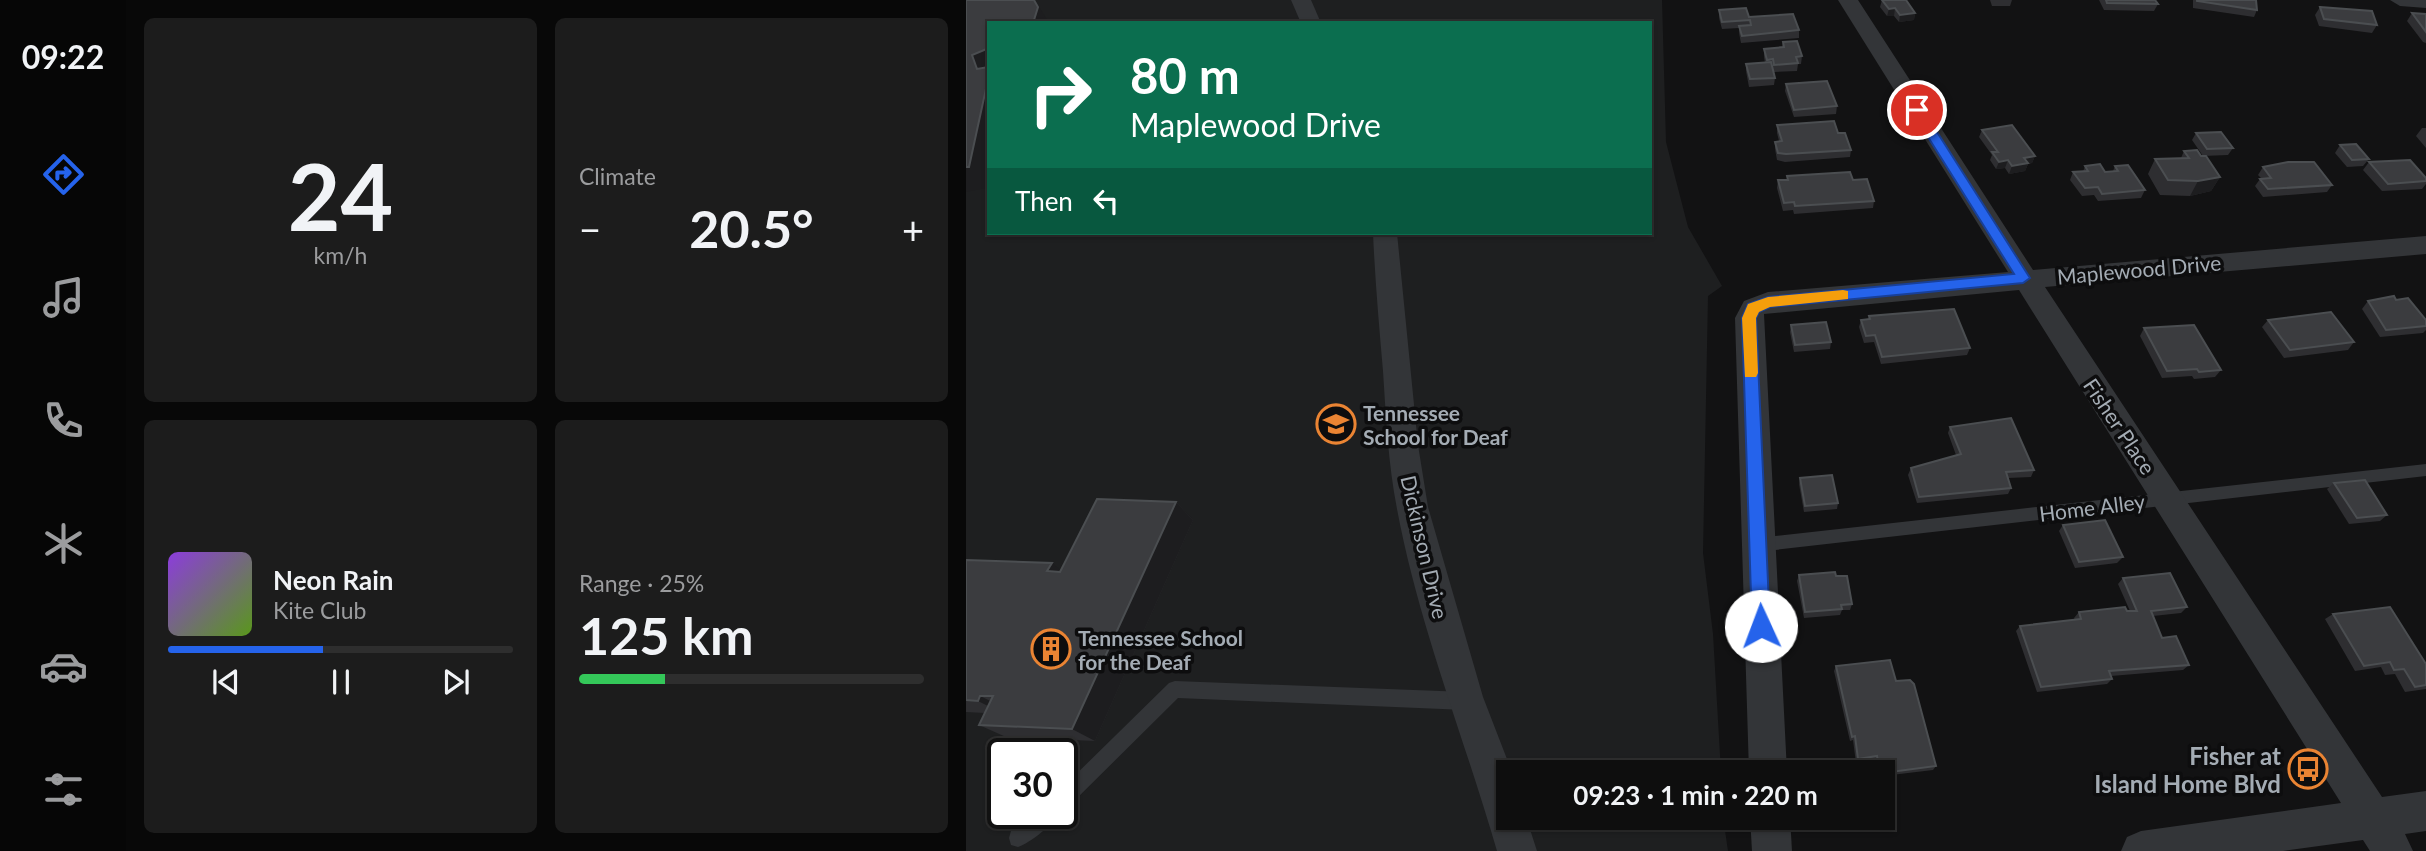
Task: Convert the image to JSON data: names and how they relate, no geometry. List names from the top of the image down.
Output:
{
  "streets": {
    "street": ["Maplewood Drive", "Fisher Place", "Dickinson Drive"],
    "lane": ["Home Alley"]
  },
  "crossings": [
    ["Maplewood Drive", "Fisher Place"],
    ["Maplewood Drive", "Home Alley"],
    ["Fisher Place", "Home Alley"]
  ],
  "places": {
    "school or university": ["Tennessee School for Deaf"],
    "building": ["Tennessee School for the Deaf"],
    "bus stop": ["Fisher at Island Home Blvd"]
  },
  "page": {
    "tabs": "09:22",
    "tile": [
      ["24", "km/h"],
      "Climate",
      ["Range · 25%", "125 km"]
    ],
    "turn": ["80 m", "Maplewood Drive"],
    "then": "Then",
    "heat": ["−", "20.5°", "+"],
    "song": ["Neon Rain", "Kite Club"],
    "limit": "30",
    "trip": "09:23 · 1 min · 220 m"
  }
}
